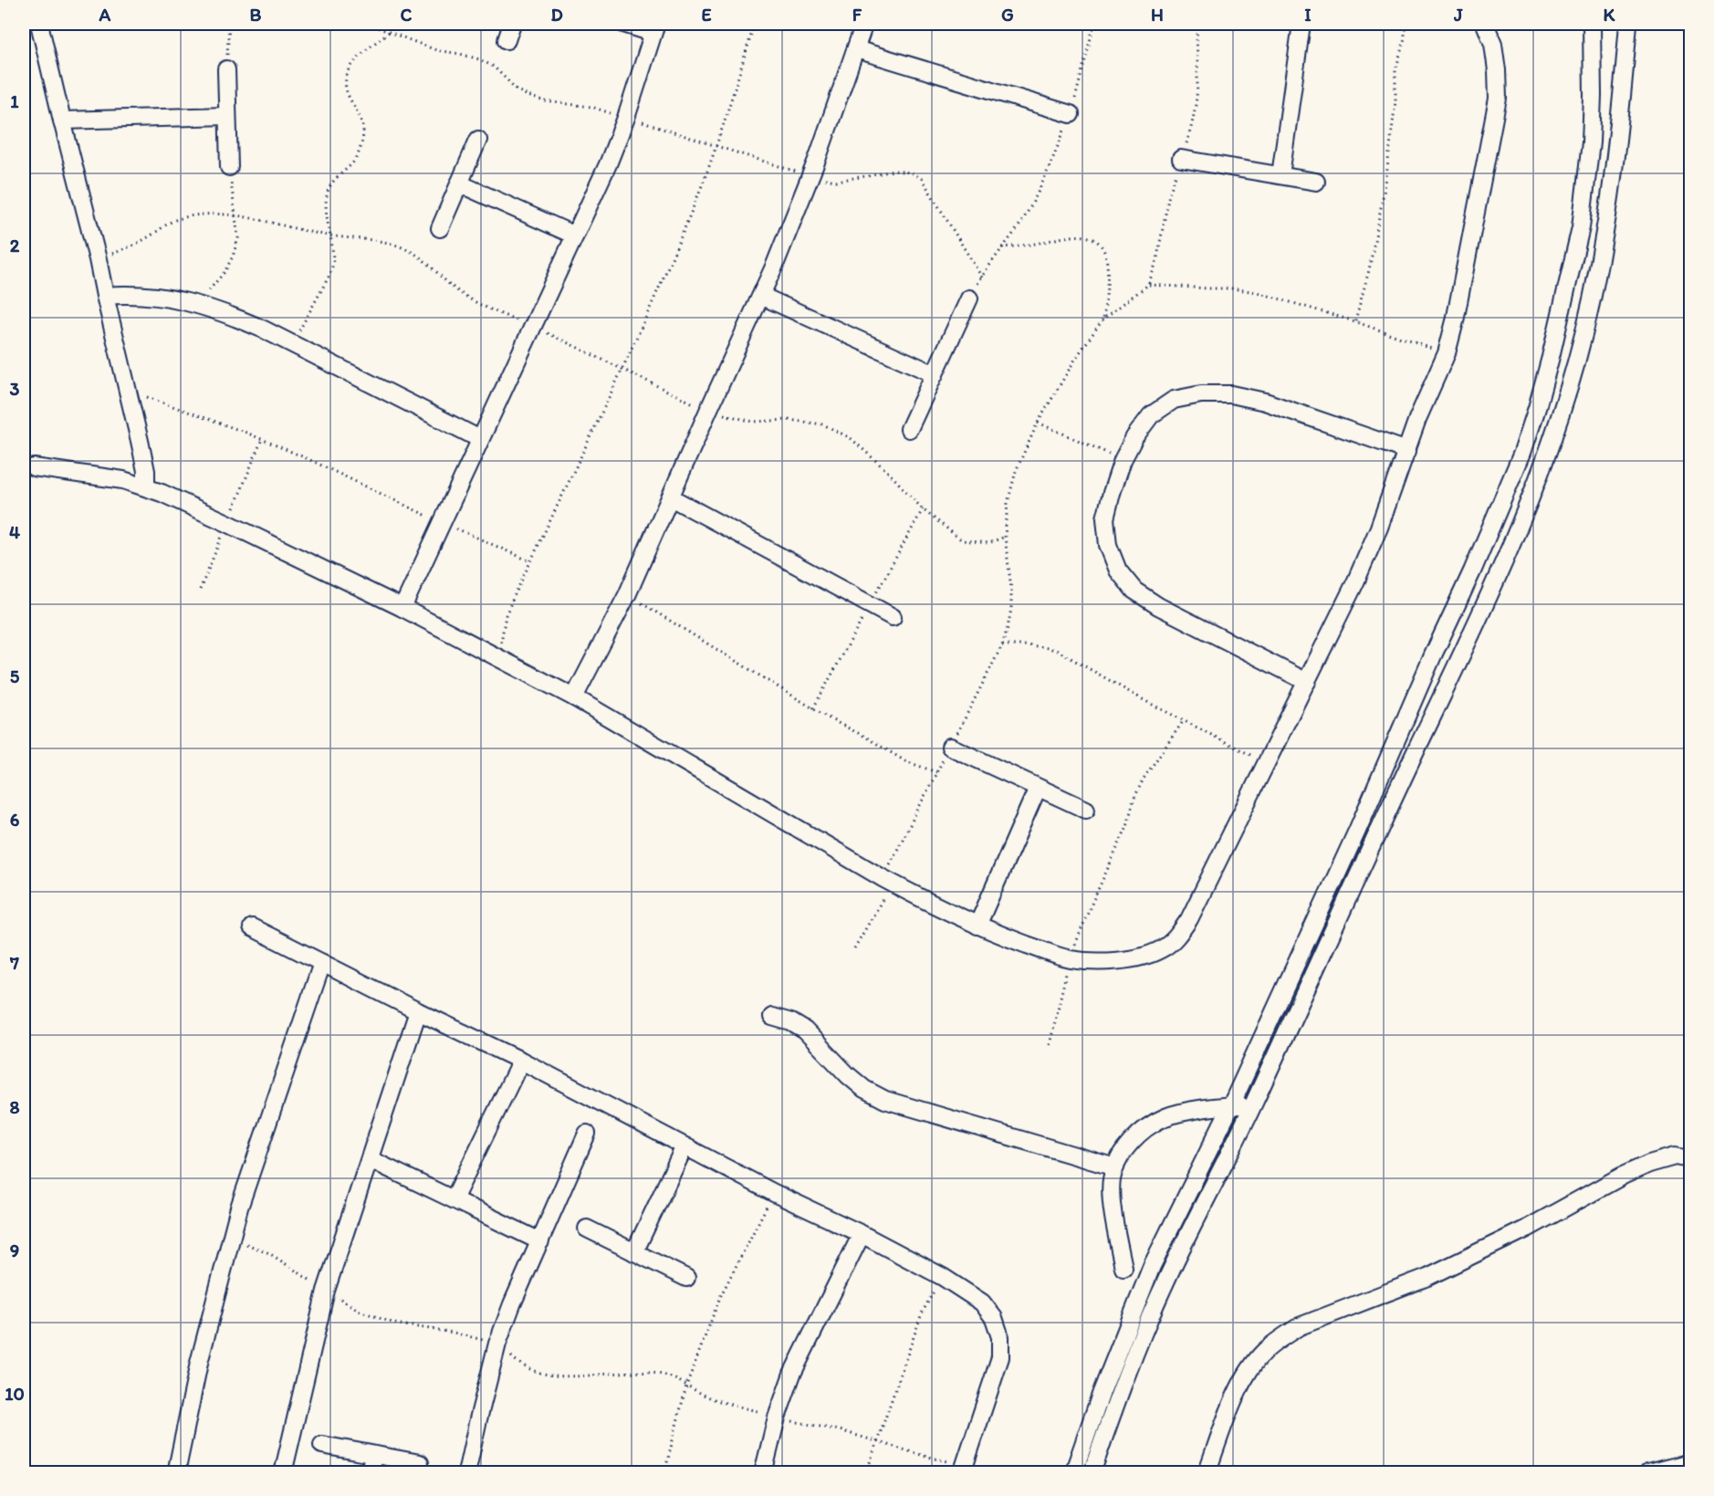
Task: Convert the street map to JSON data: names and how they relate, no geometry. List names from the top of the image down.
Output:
{
  "grid": {
    "columns": [
      "A",
      "B",
      "C",
      "D",
      "E",
      "F",
      "G",
      "H",
      "I",
      "J",
      "K"
    ],
    "rows": [
      "1",
      "2",
      "3",
      "4",
      "5",
      "6",
      "7",
      "8",
      "9",
      "10"
    ]
  }
}
